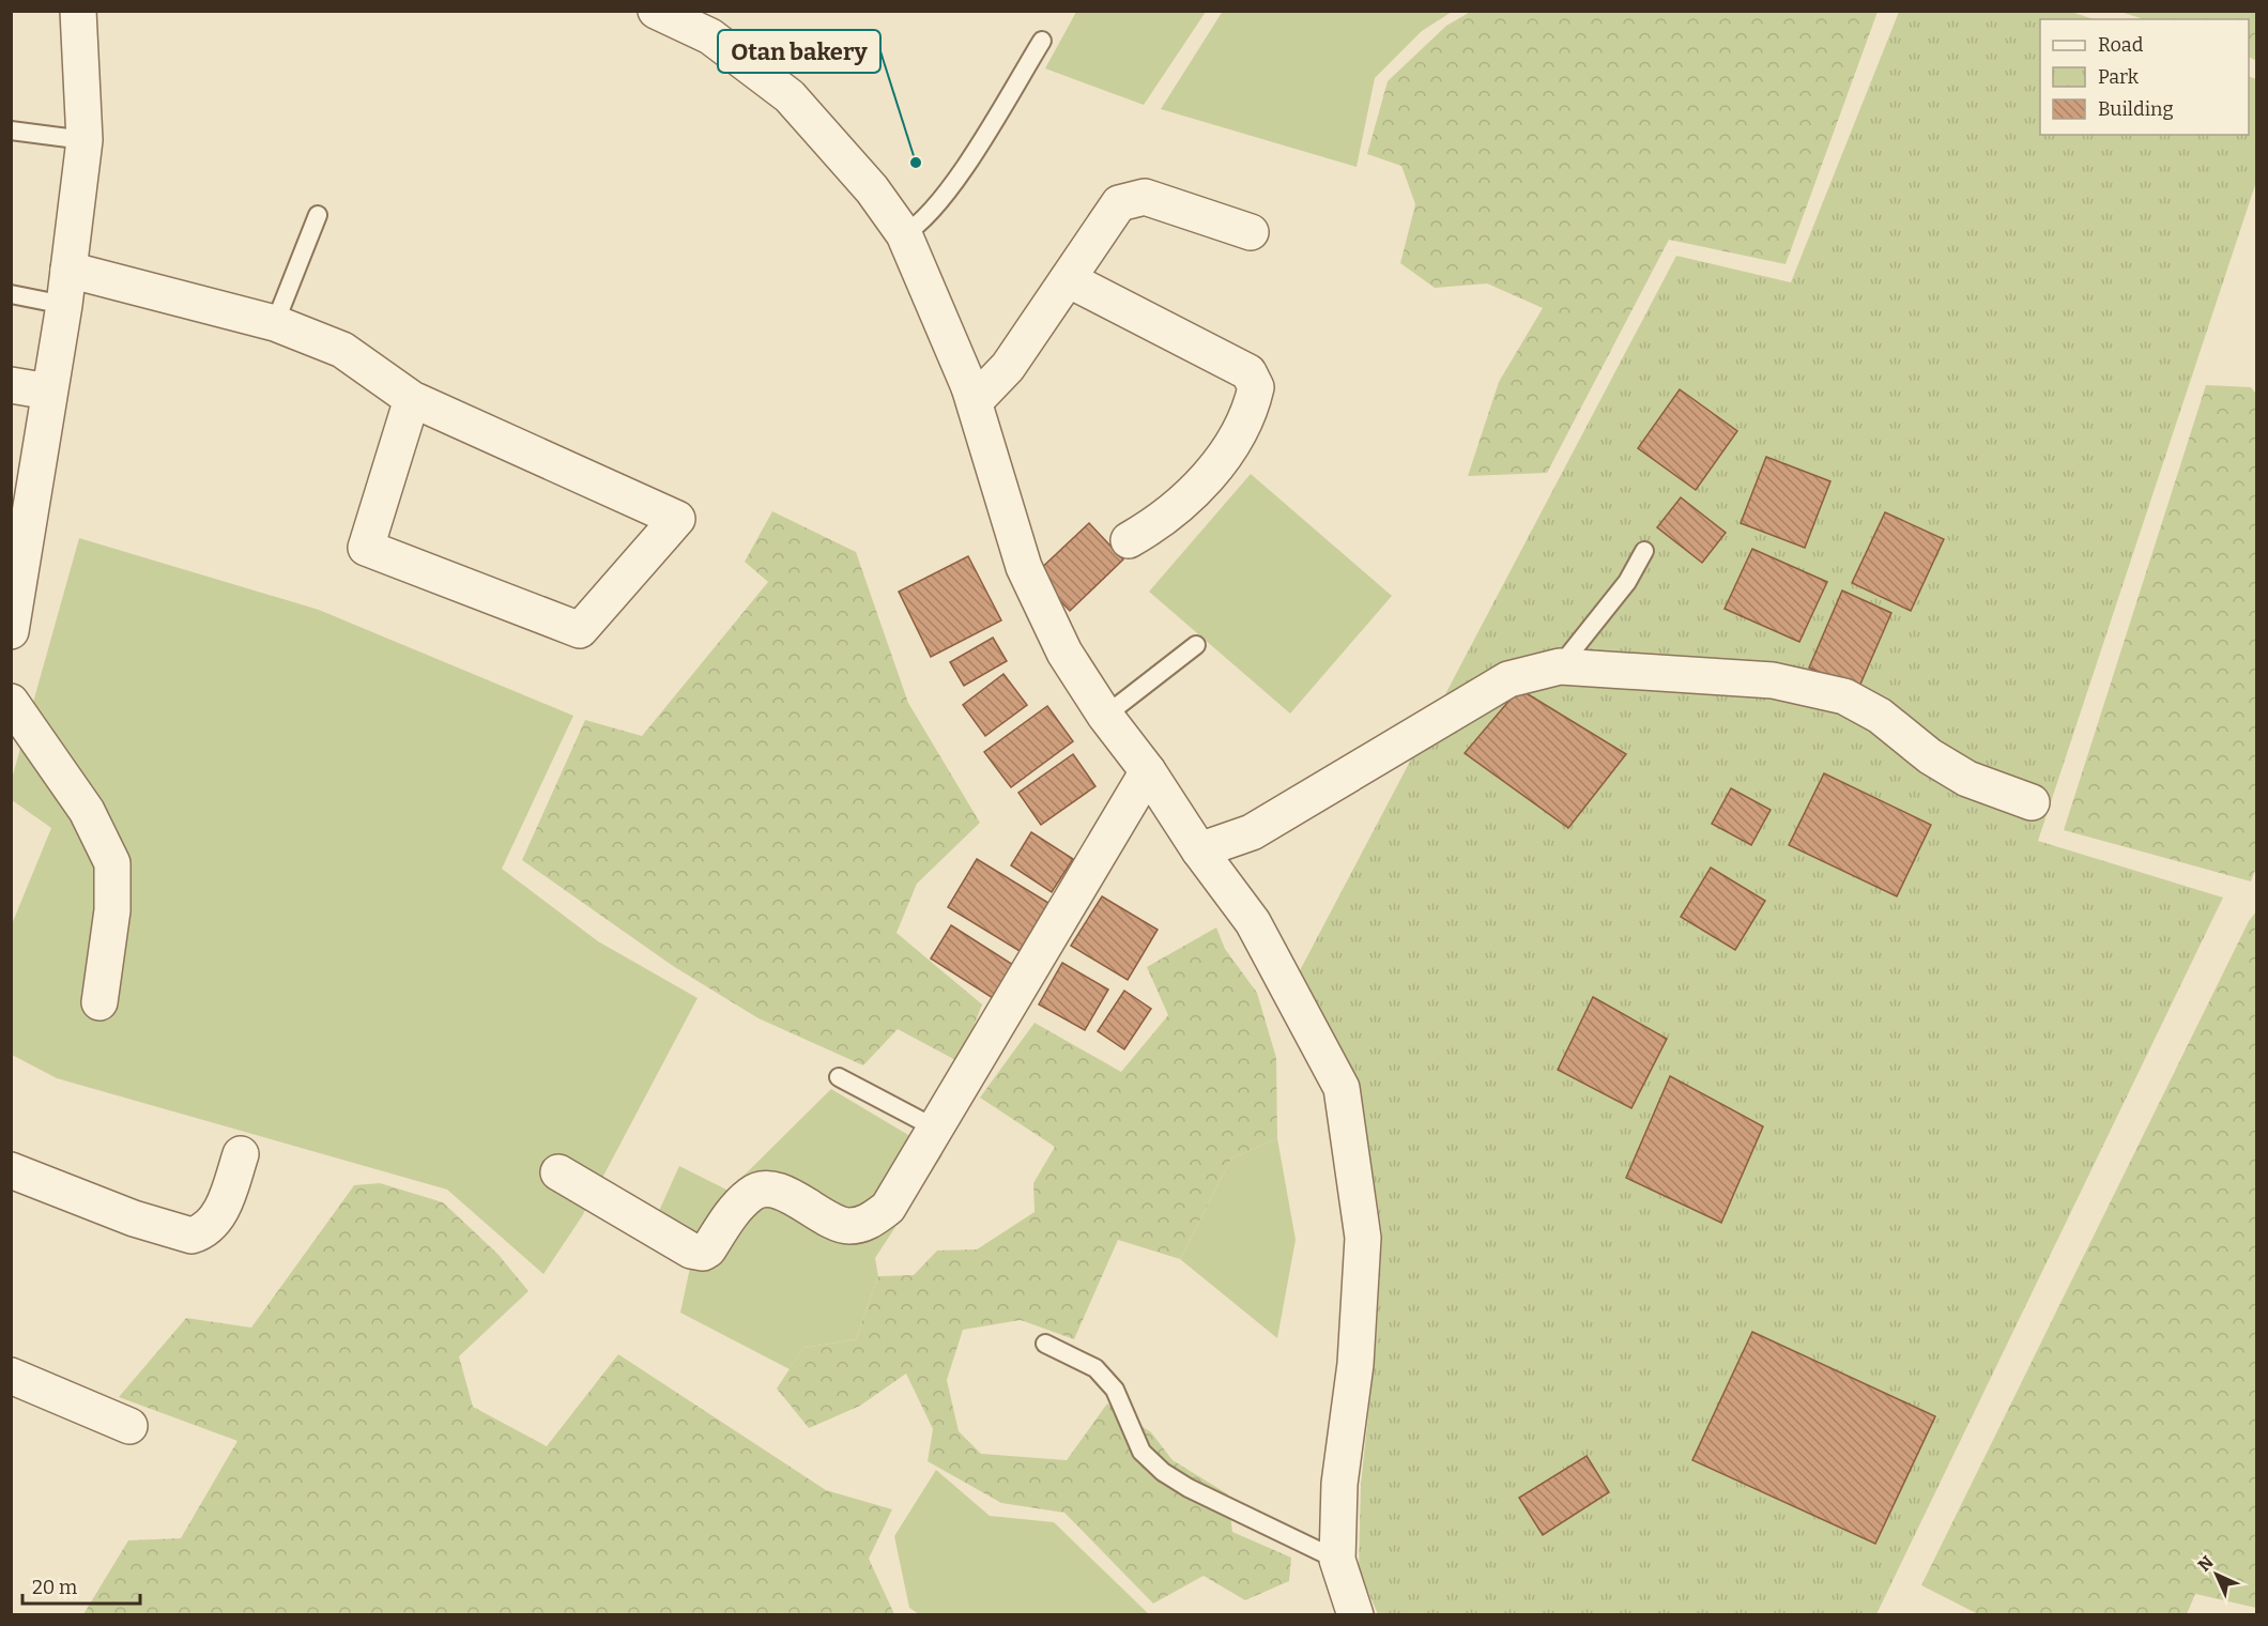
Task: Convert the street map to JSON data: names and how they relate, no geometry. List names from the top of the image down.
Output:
{
  "places": ["Otan bakery"],
  "legend": ["Road", "Park", "Building"],
  "scale_bar": "20 m",
  "north": "top left"
}
